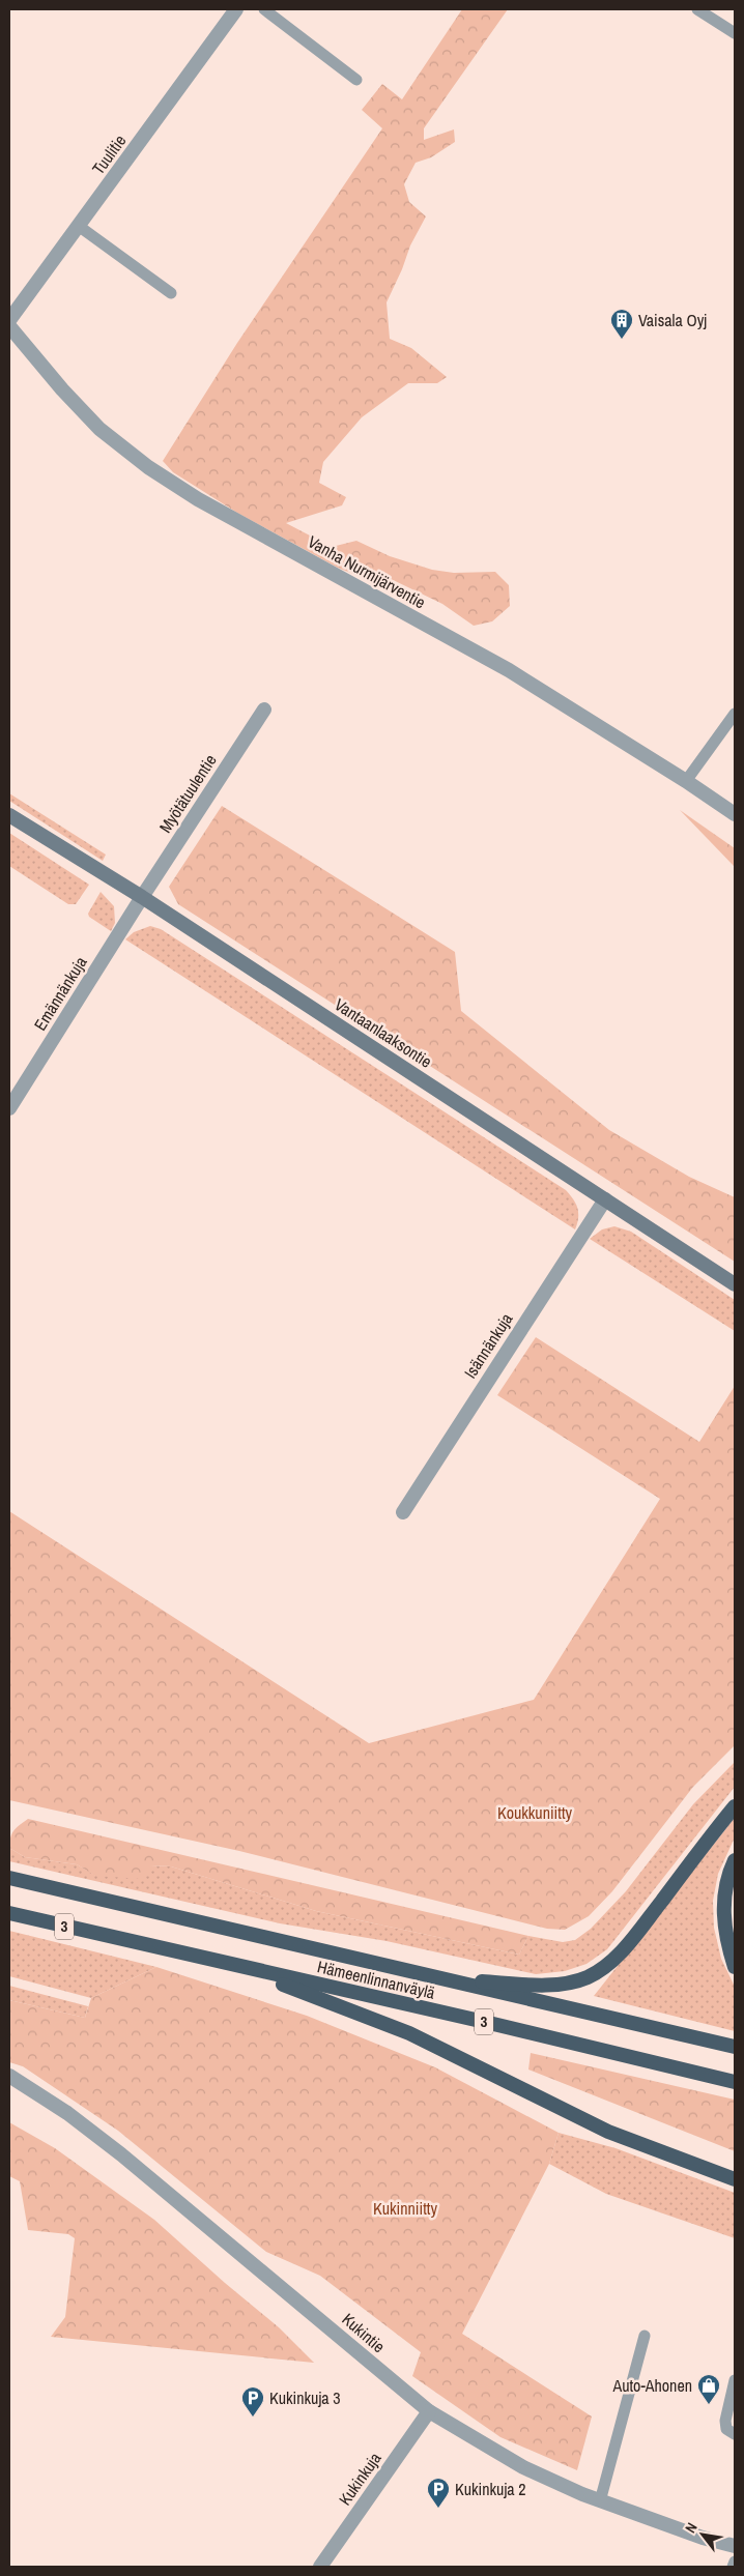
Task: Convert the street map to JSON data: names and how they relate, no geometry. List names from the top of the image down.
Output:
{
  "streets": {
    "highway": ["3", "Hämeenlinnanväylä"],
    "main road": ["Vantaanlaaksontie"],
    "street": [
      "Tuulitie",
      "Vanha Nurmijärventie",
      "Myötätuulentie",
      "Emännänkuja",
      "Isännänkuja",
      "Kukintie",
      "Kukinkuja"
    ]
  },
  "crossings": [
    ["Myötätuulentie", "Emännänkuja"],
    ["Myötätuulentie", "Vantaanlaaksontie"],
    ["Emännänkuja", "Vantaanlaaksontie"],
    ["Vantaanlaaksontie", "Isännänkuja"],
    ["Kukintie", "Kukinkuja"]
  ],
  "parks": ["Koukkuniitty", "Kukinniitty"],
  "places": {
    "building": ["Vaisala Oyj"],
    "shop": ["Auto-Ahonen"],
    "parking": ["Kukinkuja 3", "Kukinkuja 2"]
  },
  "north": "top left"
}
